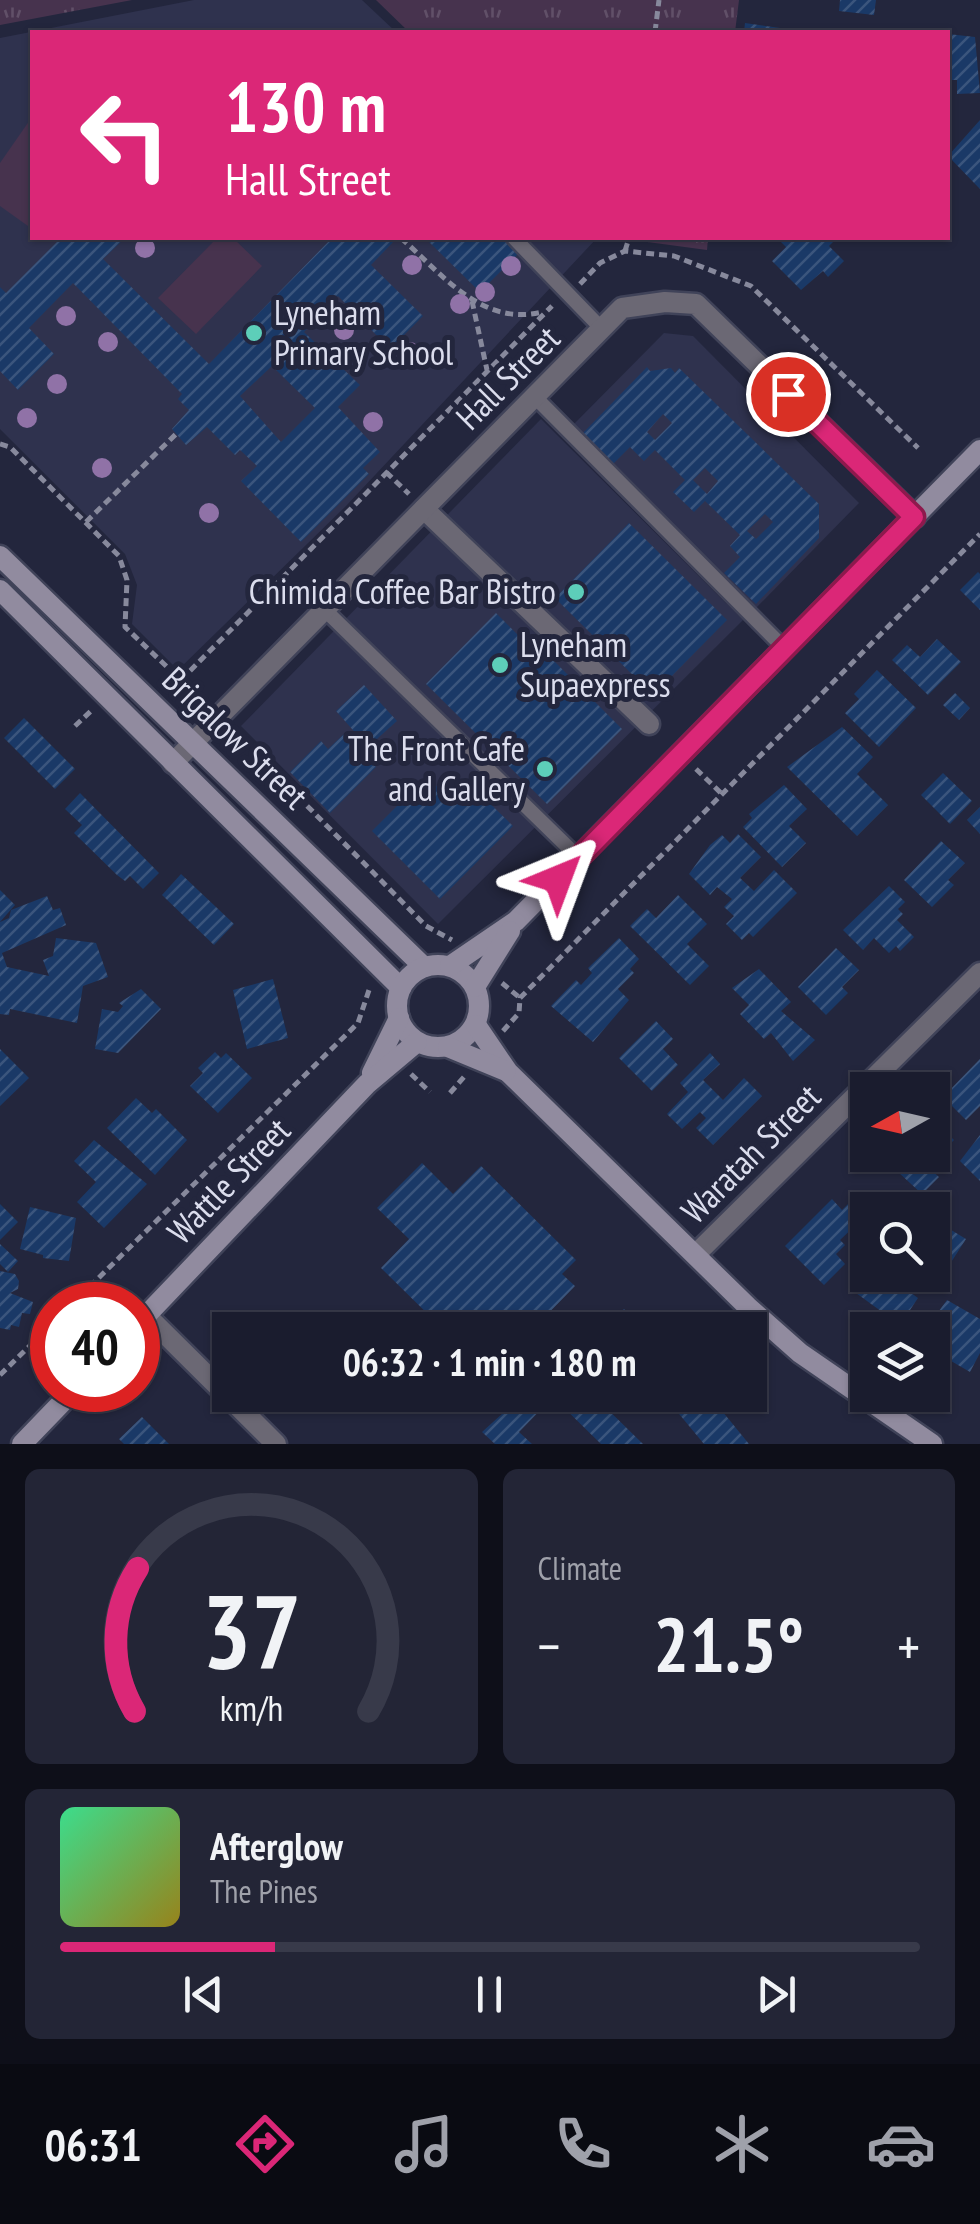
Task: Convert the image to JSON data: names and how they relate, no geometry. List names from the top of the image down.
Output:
{
  "streets": {
    "street": [
      "Hall Street",
      "Brigalow Street",
      "Waratah Street",
      "Wattle Street"
    ]
  },
  "crossings": [
    ["Hall Street", "Brigalow Street"],
    ["Brigalow Street", "Wattle Street"]
  ],
  "places": [
    "Lyneham Primary School",
    "Chimida Coffee Bar Bistro",
    "Lyneham Supaexpress",
    "The Front Cafe and Gallery"
  ],
  "north": "left",
  "page": {
    "turn": ["130 m", "Hall Street"],
    "limit": "40",
    "trip": "06:32 · 1 min · 180 m",
    "tile": "Climate",
    "heat": ["−", "21.5°", "+"],
    "song": ["Afterglow", "The Pines"],
    "tabs": "06:31",
    "gauge": ["37", "km/h"]
  }
}
